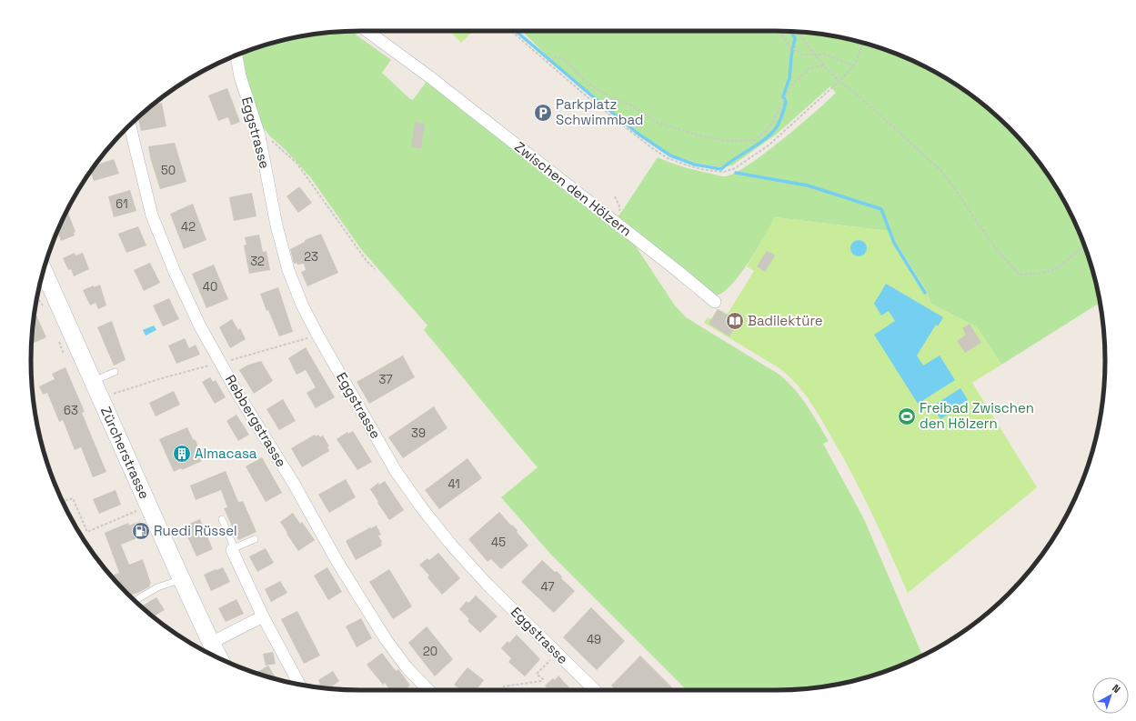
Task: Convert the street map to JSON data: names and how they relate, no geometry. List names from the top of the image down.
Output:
{
  "streets": {
    "main road": ["Zürcherstrasse"],
    "street": ["Eggstrasse", "Zwischen den Hölzern", "Rebbergstrasse"]
  },
  "places": {
    "parking": ["Parkplatz Schwimmbad"],
    "library": ["Badilektüre"],
    "sports": ["Freibad Zwischen den Hölzern"],
    "building": ["Almacasa"],
    "fuel station": ["Ruedi Rüssel"]
  },
  "house_numbers": [
    "50",
    "61",
    "42",
    "23",
    "32",
    "40",
    "37",
    "63",
    "39",
    "41",
    "45",
    "47",
    "49",
    "20"
  ],
  "north": "top right"
}
